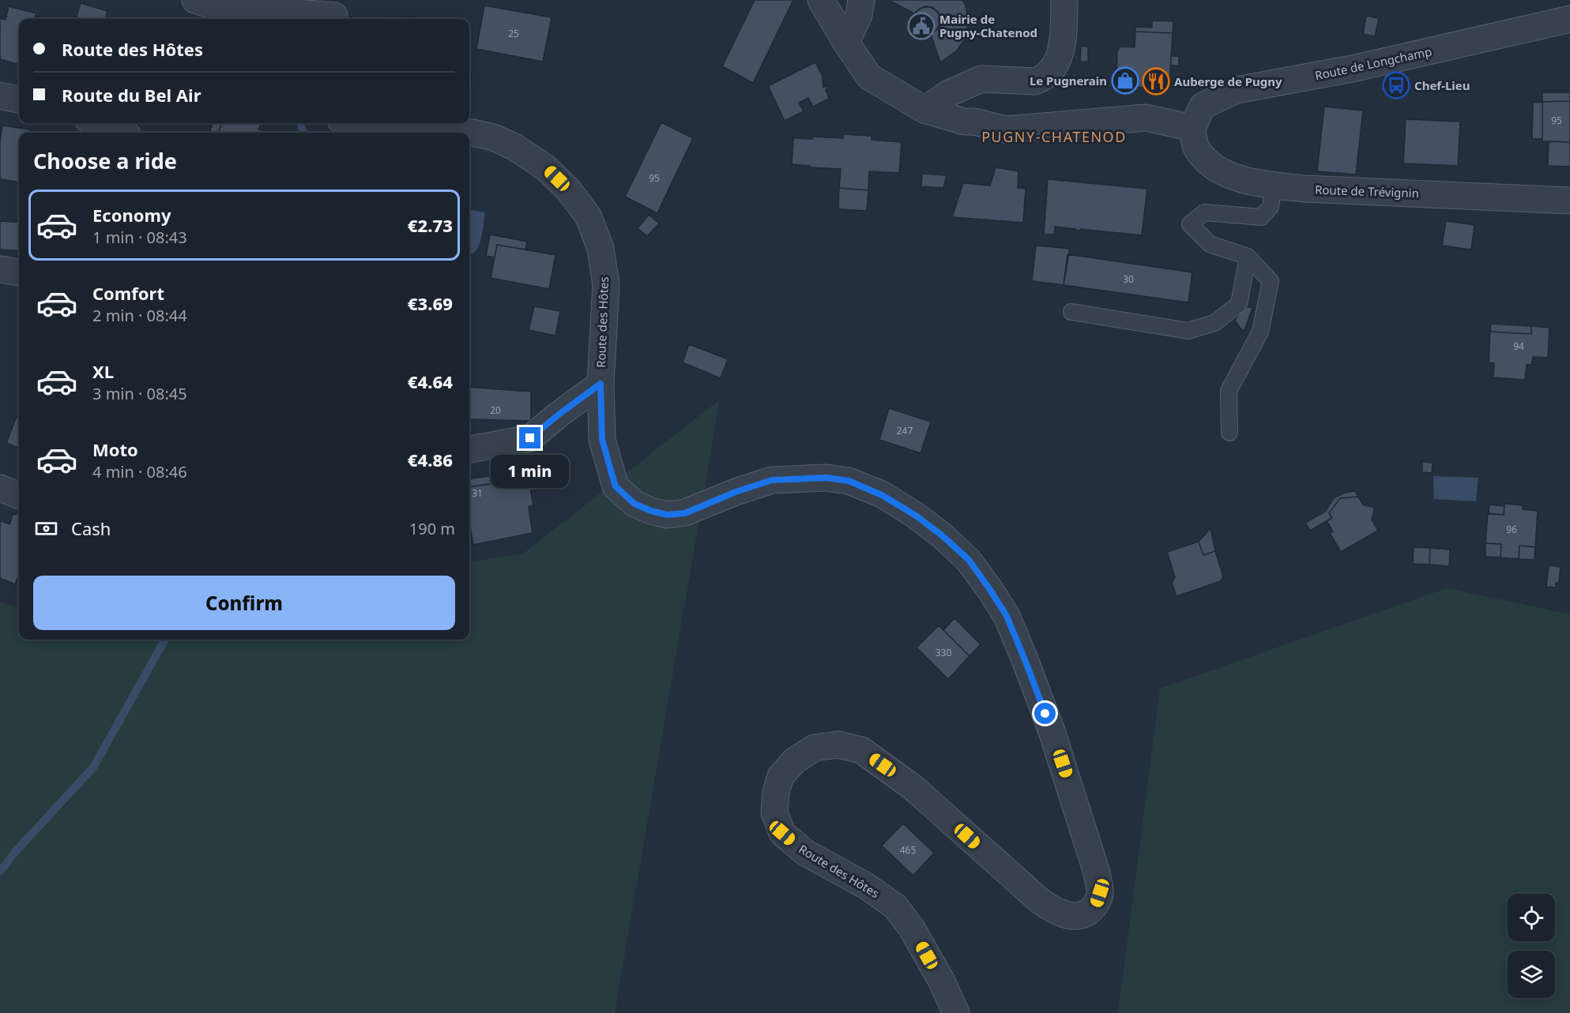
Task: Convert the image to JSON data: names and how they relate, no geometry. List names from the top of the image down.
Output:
{
  "streets": {
    "street": ["Route de Longchamp", "Route de Trévignin", "Route des Hôtes"]
  },
  "crossings": [
    ["Route de Longchamp", "Route de Trévignin"]
  ],
  "districts": ["PUGNY-CHATENOD"],
  "places": {
    "public building": ["Mairie de Pugny-Chatenod"],
    "shop": ["Le Pugnerain"],
    "restaurant": ["Auberge de Pugny"],
    "bus stop": ["Chef-Lieu"]
  },
  "house_numbers": [
    "25",
    "95",
    "95",
    "30",
    "94",
    "20",
    "247",
    "31",
    "96",
    "330",
    "465"
  ],
  "page": {
    "banner": ["Route des Hôtes", "Route du Bel Air"],
    "heading": "Choose a ride",
    "list": [
      {
        "name": "Economy",
        "note": "1 min · 08:43",
        "value": "€2.73"
      },
      {
        "name": "Comfort",
        "note": "2 min · 08:44",
        "value": "€3.69"
      },
      {
        "name": "XL",
        "note": "3 min · 08:45",
        "value": "€4.64"
      },
      {
        "name": "Moto",
        "note": "4 min · 08:46",
        "value": "€4.86"
      }
    ],
    "bubble": "1 min",
    "pay": ["Cash", "190 m"],
    "buttons": "Confirm"
  }
}
